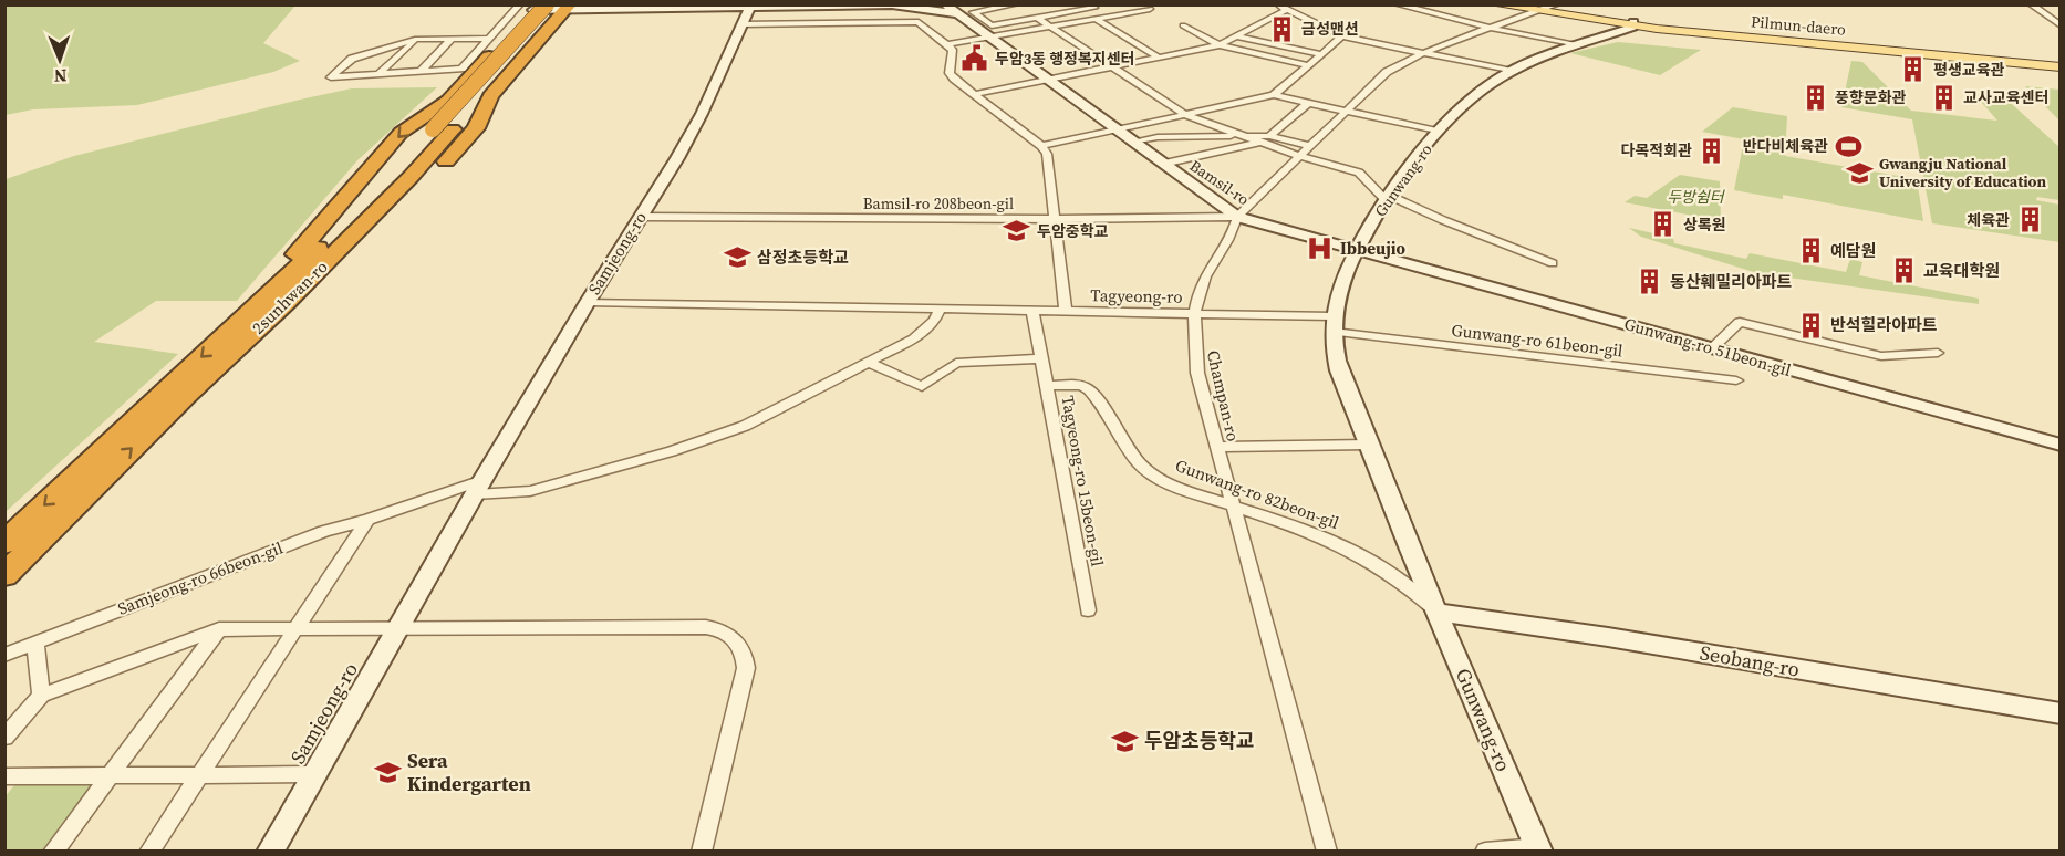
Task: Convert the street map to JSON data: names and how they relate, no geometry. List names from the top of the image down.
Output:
{
  "streets": {
    "highway": ["2sunhwan-ro"],
    "main road": [
      "Pilmun-daero",
      "Gunwang-ro",
      "Bamsil-ro",
      "Samjeong-ro",
      "Gunwang-ro 51beon-gil",
      "Seobang-ro"
    ],
    "street": [
      "Bamsil-ro 208beon-gil",
      "Tagyeong-ro",
      "Gunwang-ro 61beon-gil",
      "Champan-ro",
      "Tagyeong-ro 15beon-gil",
      "Gunwang-ro 82beon-gil",
      "Samjeong-ro 66beon-gil"
    ]
  },
  "crossings": [
    ["Pilmun-daero", "Gunwang-ro"],
    ["Pilmun-daero", "Champan-ro"],
    ["Gunwang-ro", "Bamsil-ro"],
    ["Gunwang-ro", "Tagyeong-ro"],
    ["Gunwang-ro", "Gunwang-ro 61beon-gil"],
    ["Gunwang-ro", "Gunwang-ro 51beon-gil"],
    ["Gunwang-ro", "Gunwang-ro 82beon-gil"],
    ["Gunwang-ro", "Seobang-ro"],
    ["Bamsil-ro", "Bamsil-ro 208beon-gil"],
    ["Bamsil-ro", "Gunwang-ro 51beon-gil"],
    ["Bamsil-ro", "Champan-ro"],
    ["Bamsil-ro 208beon-gil", "Samjeong-ro"],
    ["Bamsil-ro 208beon-gil", "Champan-ro"],
    ["Samjeong-ro", "Tagyeong-ro"],
    ["Samjeong-ro", "Samjeong-ro 66beon-gil"],
    ["Tagyeong-ro", "Champan-ro"],
    ["Tagyeong-ro", "Tagyeong-ro 15beon-gil"],
    ["Champan-ro", "Gunwang-ro 82beon-gil"],
    ["Tagyeong-ro 15beon-gil", "Gunwang-ro 82beon-gil"],
    ["Gunwang-ro 82beon-gil", "Seobang-ro"]
  ],
  "parks": ["두방쉼터"],
  "places": {
    "building": [
      "금성맨션",
      "평생교육관",
      "풍향문화관",
      "교사교육센터",
      "다목적회관",
      "체육관",
      "상록원",
      "예담원",
      "교육대학원",
      "동산훼밀리아파트",
      "반석힐라아파트"
    ],
    "public building": ["두암3동 행정복지센터"],
    "sports": ["반다비체육관"],
    "school or university": [
      "Gwangju National University of Education",
      "두암중학교",
      "삼정초등학교",
      "두암초등학교",
      "Sera Kindergarten"
    ],
    "hospital": ["Ibbeujio"]
  },
  "north": "bottom"
}
